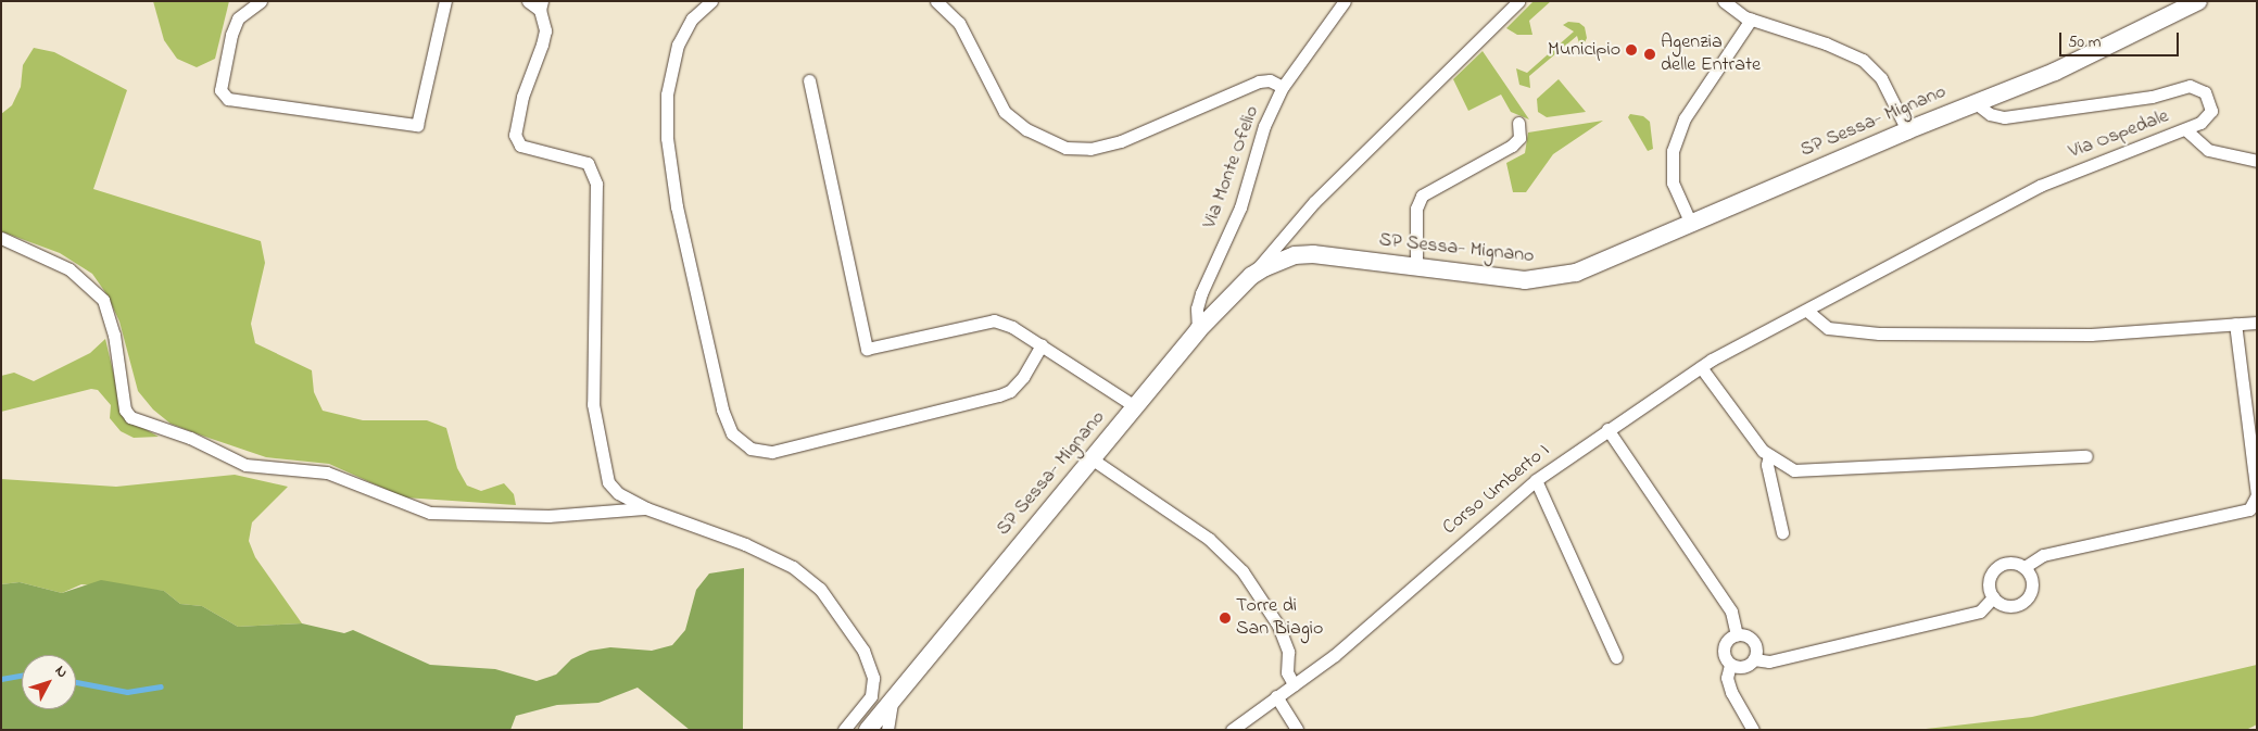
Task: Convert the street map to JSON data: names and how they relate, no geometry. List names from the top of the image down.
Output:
{
  "streets": {
    "street": [
      "SP Sessa- Mignano",
      "Via Ospedale",
      "Via Monte Ofelio",
      "Corso Umberto I"
    ]
  },
  "crossings": [
    ["SP Sessa- Mignano", "Via Ospedale"],
    ["SP Sessa- Mignano", "Via Monte Ofelio"],
    ["Via Ospedale", "Corso Umberto I"]
  ],
  "places": ["Municipio", "Agenzia delle Entrate", "Torre di San Biagio"],
  "scale_bar": "50 m",
  "north": "top right"
}
